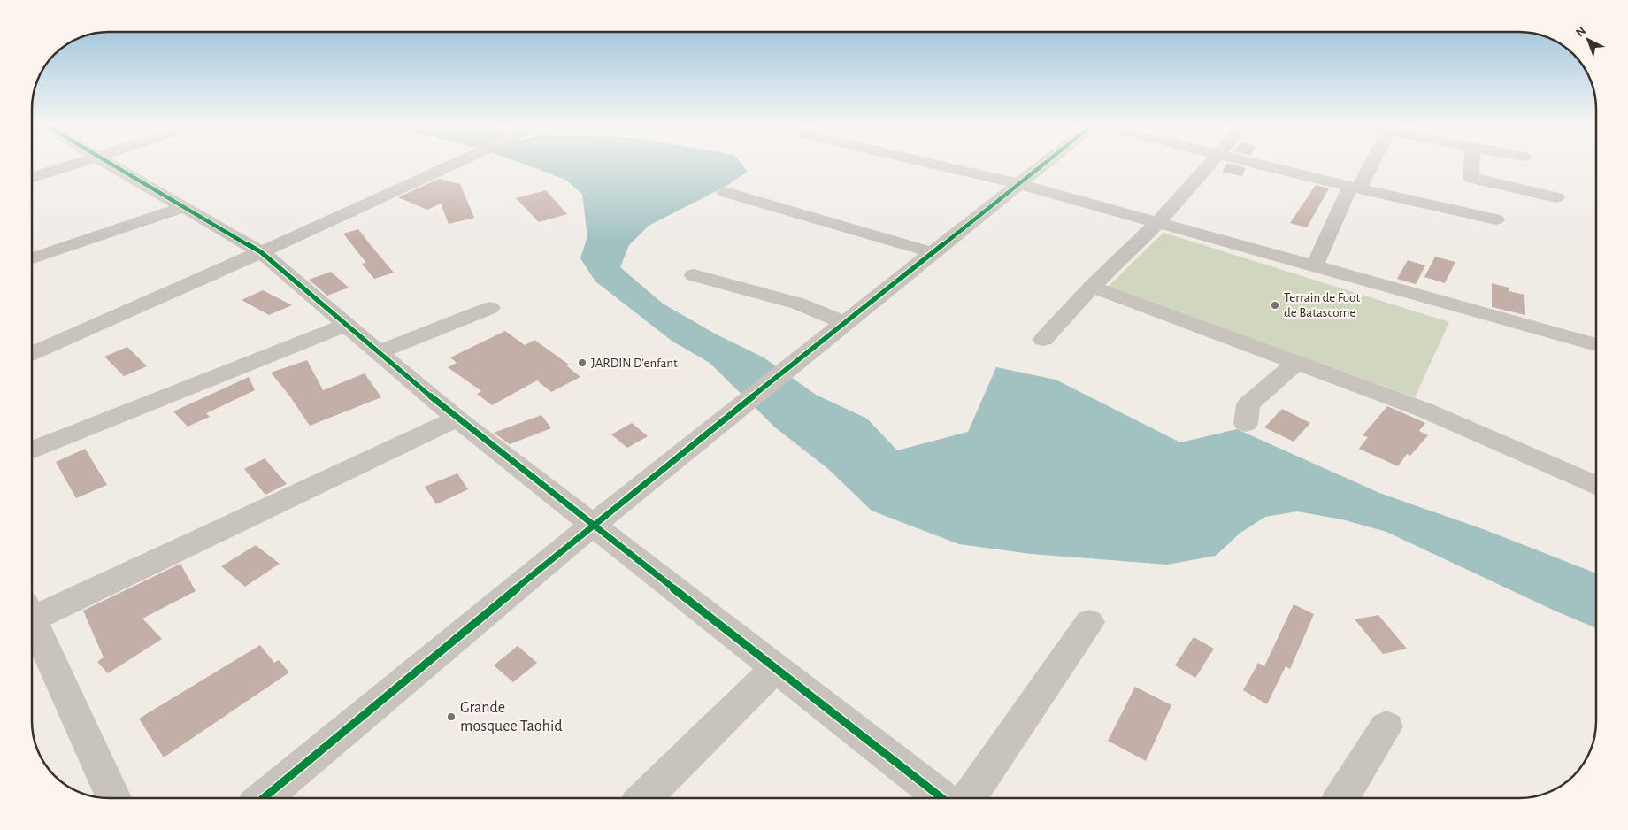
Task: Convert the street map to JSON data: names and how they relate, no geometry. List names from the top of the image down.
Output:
{
  "places": ["Terrain de Foot de Batascome", "JARDIN D'enfant", "Grande mosquee Taohid"],
  "north": "top left"
}
